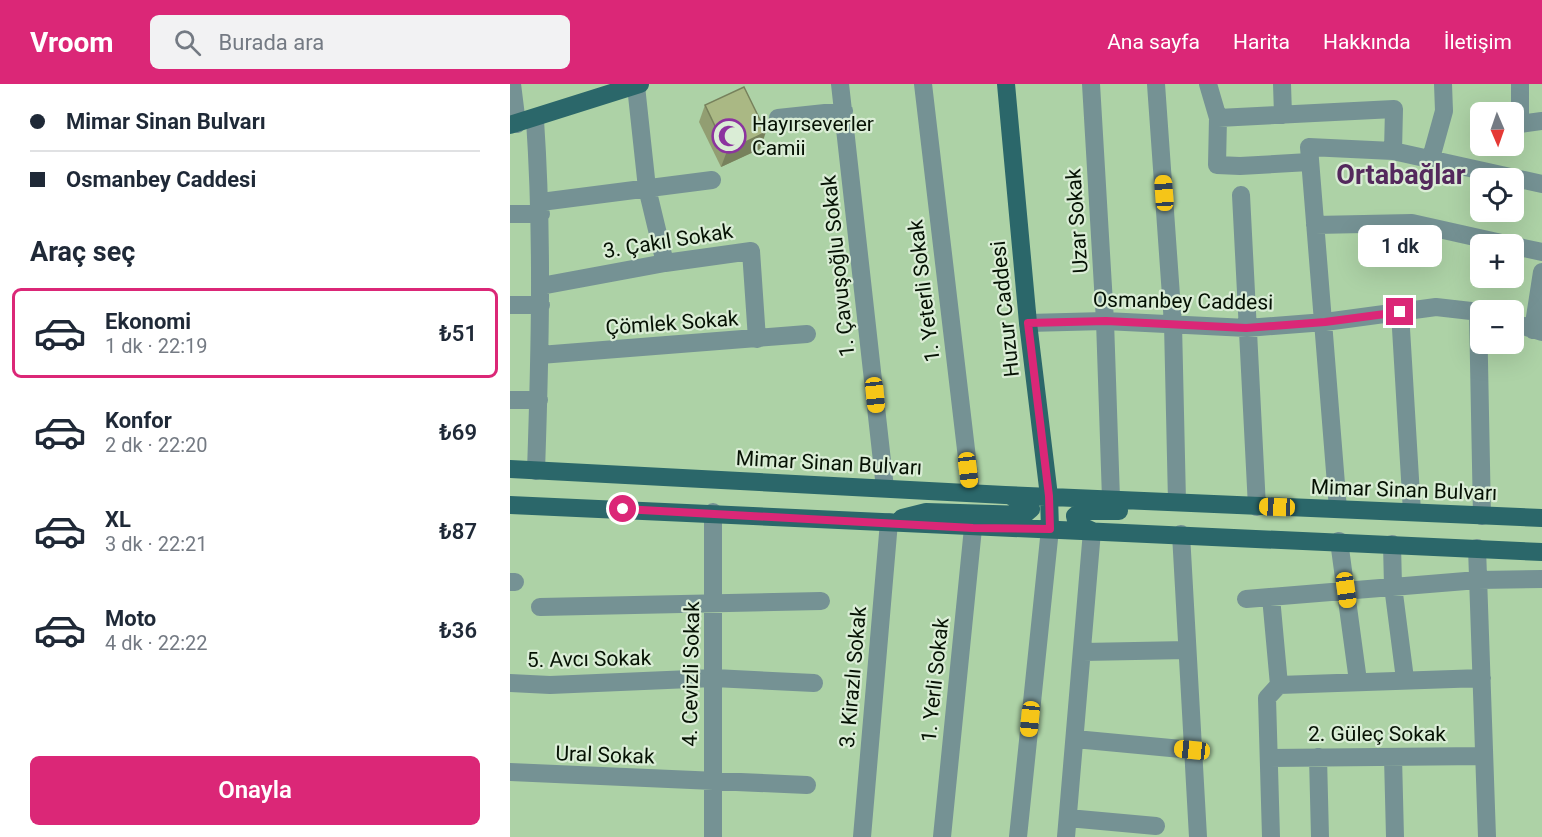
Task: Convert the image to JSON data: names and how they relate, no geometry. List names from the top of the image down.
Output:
{
  "streets": {
    "main road": ["Huzur Caddesi", "Mimar Sinan Bulvarı"],
    "street": [
      "Uzar Sokak",
      "3. Çakıl Sokak",
      "1. Çavuşoğlu Sokak",
      "1. Yeterli Sokak",
      "Osmanbey Caddesi",
      "Çömlek Sokak",
      "5. Avcı Sokak",
      "4. Cevizli Sokak",
      "3. Kirazlı Sokak",
      "1. Yerli Sokak",
      "2. Güleç Sokak",
      "Ural Sokak"
    ]
  },
  "crossings": [
    ["Uzar Sokak", "Osmanbey Caddesi"],
    ["Uzar Sokak", "Mimar Sinan Bulvarı"],
    ["3. Çakıl Sokak", "Çömlek Sokak"],
    ["1. Çavuşoğlu Sokak", "Mimar Sinan Bulvarı"],
    ["1. Yeterli Sokak", "Mimar Sinan Bulvarı"],
    ["Osmanbey Caddesi", "Huzur Caddesi"],
    ["Huzur Caddesi", "Mimar Sinan Bulvarı"],
    ["5. Avcı Sokak", "4. Cevizli Sokak"],
    ["4. Cevizli Sokak", "Ural Sokak"]
  ],
  "districts": ["Ortabağlar"],
  "places": {
    "mosque": ["Hayırseverler Camii"]
  },
  "north": "bottom",
  "page": {
    "header": "Vroom",
    "search": "Burada ara",
    "nav": [
      "Ana sayfa",
      "Harita",
      "Hakkında",
      "İletişim"
    ],
    "banner": ["Mimar Sinan Bulvarı", "Osmanbey Caddesi"],
    "map_buttons": ["+", "−"],
    "heading": "Araç seç",
    "bubble": "1 dk",
    "list": [
      {
        "name": "Ekonomi",
        "note": "1 dk · 22:19",
        "value": "₺51"
      },
      {
        "name": "Konfor",
        "note": "2 dk · 22:20",
        "value": "₺69"
      },
      {
        "name": "XL",
        "note": "3 dk · 22:21",
        "value": "₺87"
      },
      {
        "name": "Moto",
        "note": "4 dk · 22:22",
        "value": "₺36"
      }
    ],
    "buttons": "Onayla"
  }
}
